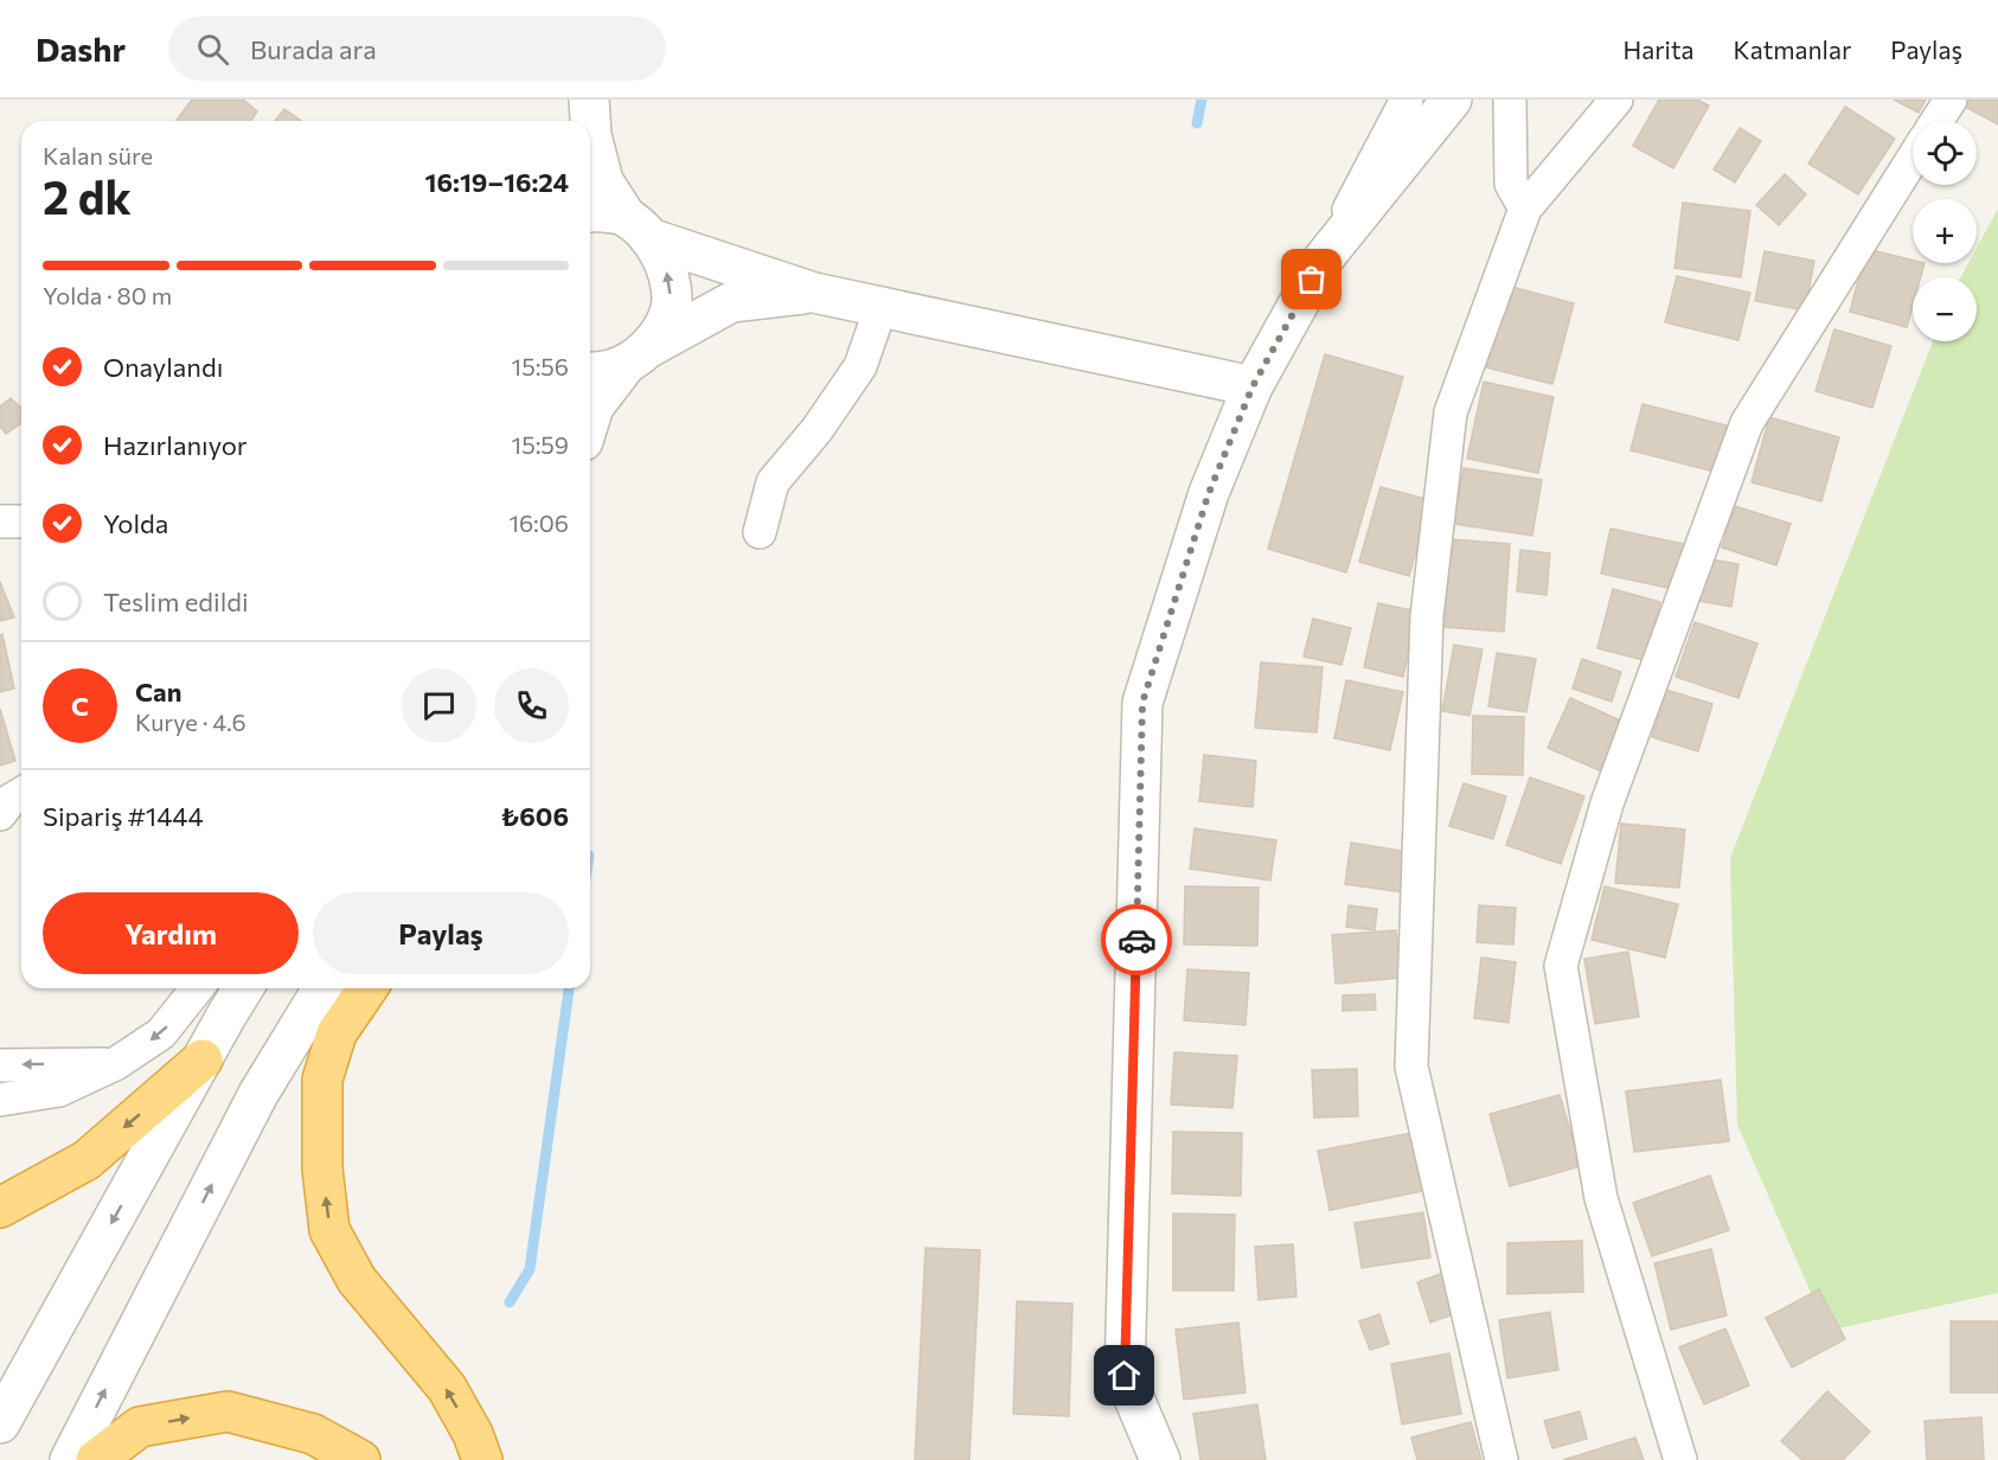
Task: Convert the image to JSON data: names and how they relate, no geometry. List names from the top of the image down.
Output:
{
  "page": {
    "header": "Dashr",
    "search": "Burada ara",
    "nav": ["Harita", "Katmanlar", "Paylaş"],
    "map_buttons": ["+", "−"],
    "heading": ["2 dk", "Kalan süre", "16:19–16:24"],
    "panel": [
      "Can",
      "Kurye · 4.6",
      "Sipariş #1444",
      "₺606"
    ],
    "bar": "Yolda · 80 m",
    "list": [
      ["Onaylandı", "15:56"],
      ["Hazırlanıyor", "15:59"],
      ["Yolda", "16:06"],
      "Teslim edildi"
    ],
    "round": "C",
    "buttons": ["Yardım", "Paylaş"]
  }
}
